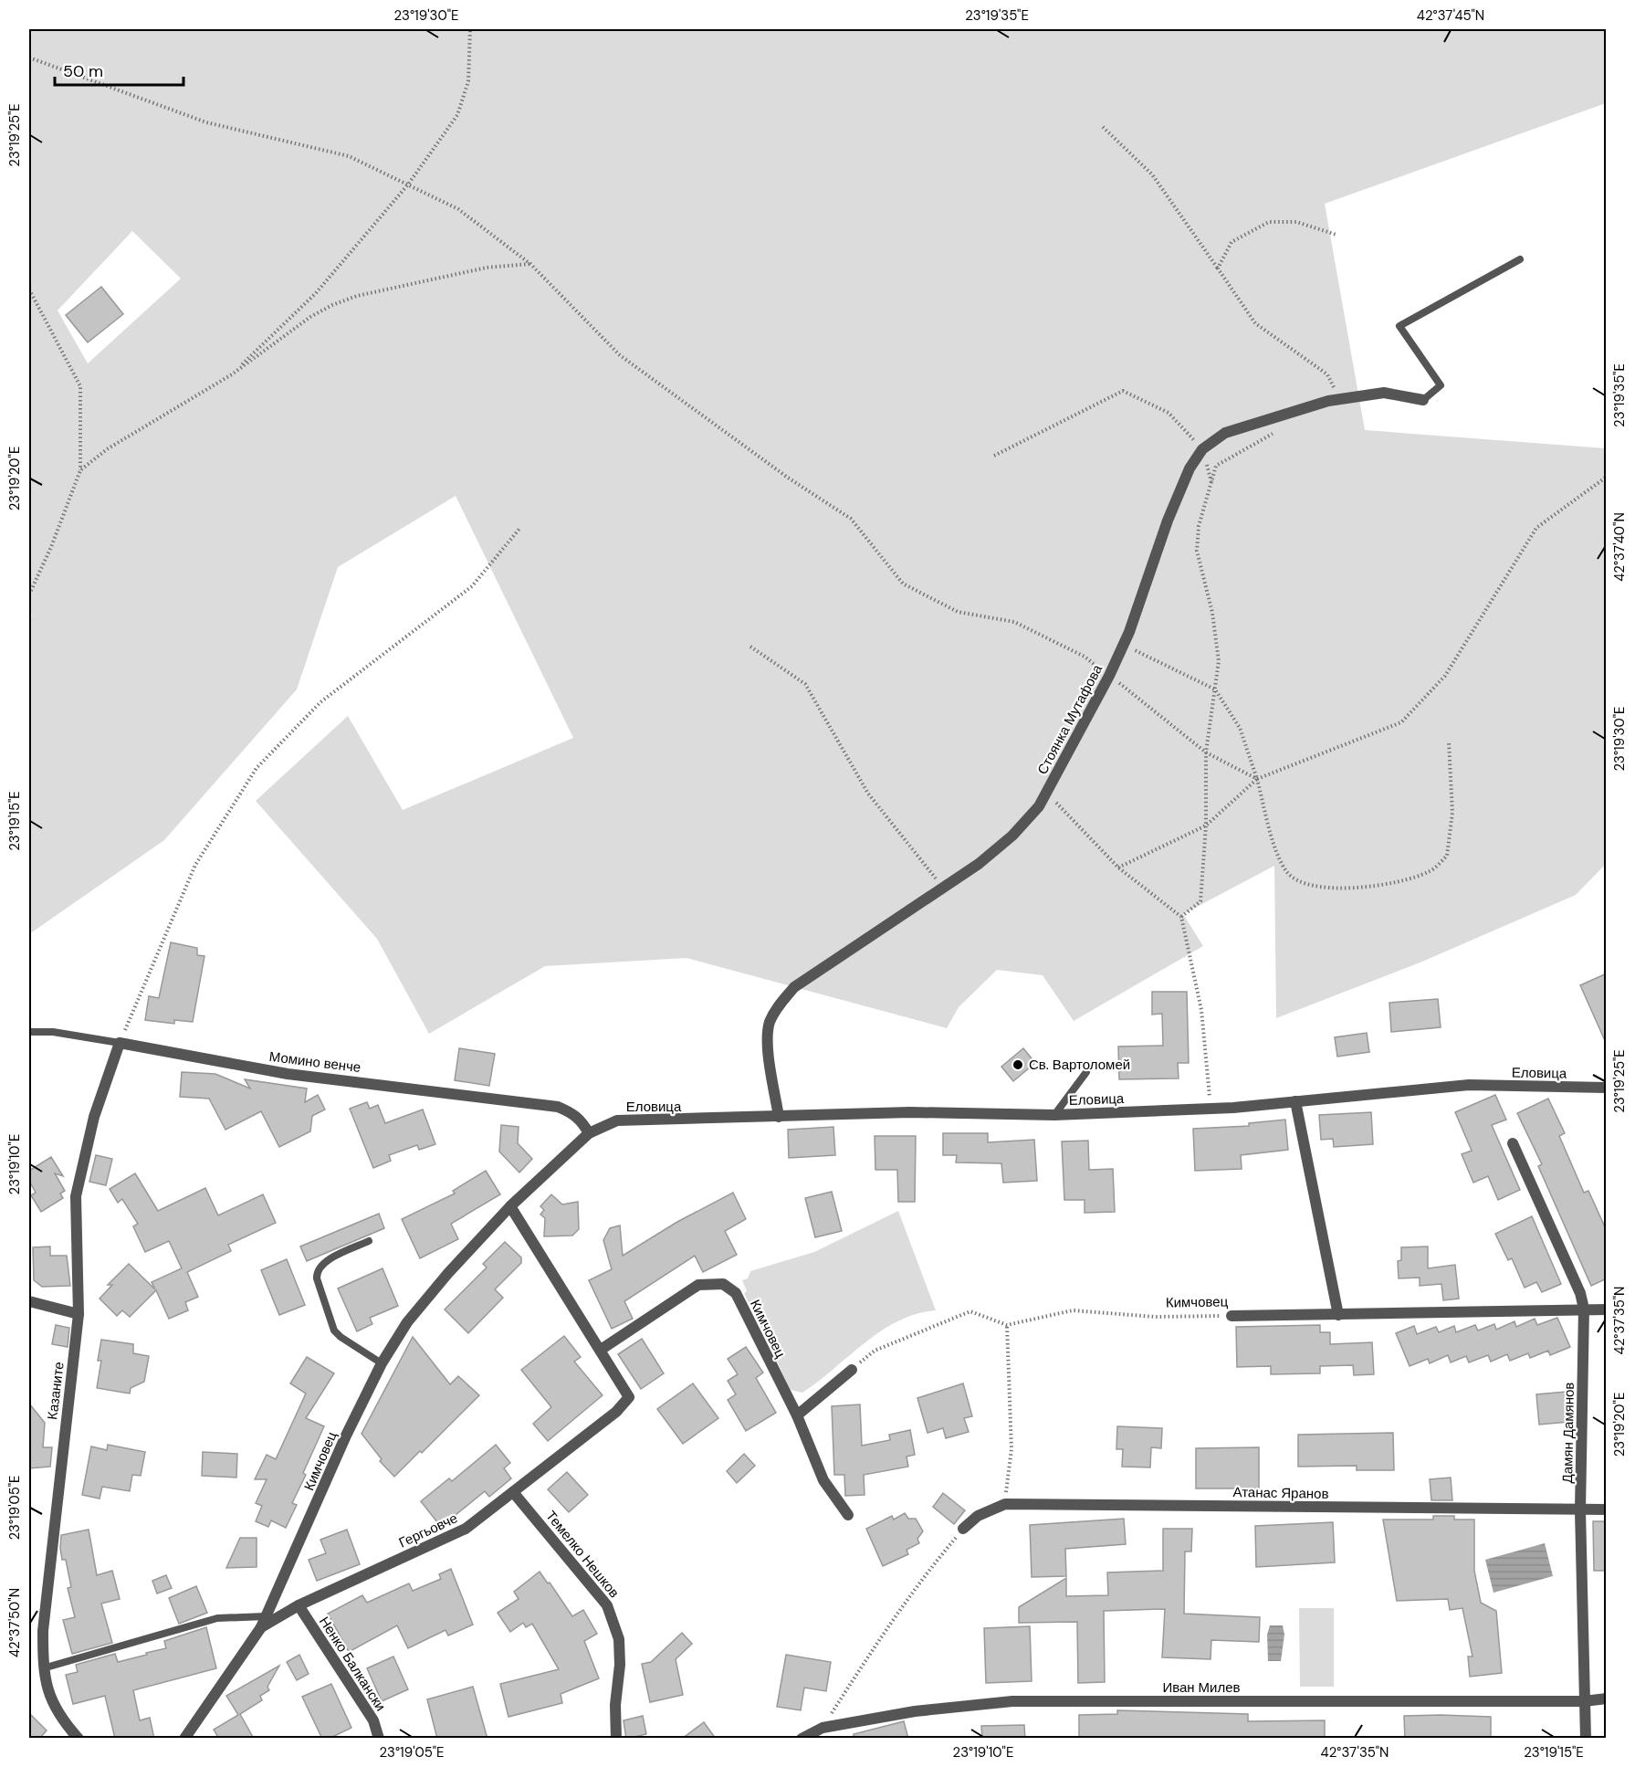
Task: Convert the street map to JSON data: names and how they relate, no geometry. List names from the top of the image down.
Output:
{
  "streets": {
    "street": [
      "Стоянка Мутафова",
      "Момино венче",
      "Еловица",
      "Кимчовец",
      "Казаните",
      "Дамян Дамянов",
      "Атанас Яранов",
      "Гергьовче",
      "Темелко Нешков",
      "Ненко Балкански",
      "Иван Милев"
    ]
  },
  "crossings": [
    ["Стоянка Мутафова", "Еловица"],
    ["Момино венче", "Еловица"],
    ["Момино венче", "Казаните"],
    ["Еловица", "Кимчовец"],
    ["Кимчовец", "Дамян Дамянов"],
    ["Кимчовец", "Гергьовче"],
    ["Дамян Дамянов", "Атанас Яранов"],
    ["Дамян Дамянов", "Иван Милев"],
    ["Гергьовче", "Темелко Нешков"],
    ["Гергьовче", "Ненко Балкански"]
  ],
  "places": ["Св. Вартоломей"],
  "scale_bar": "50 m",
  "coordinates": [
    "23°19'30\"E",
    "23°19'35\"E",
    "42°37'45\"N",
    "23°19'25\"E",
    "23°19'20\"E",
    "42°37'40\"N",
    "23°19'15\"E",
    "23°19'10\"E",
    "42°37'35\"N",
    "23°19'05\"E",
    "42°37'50\"N"
  ]
}
